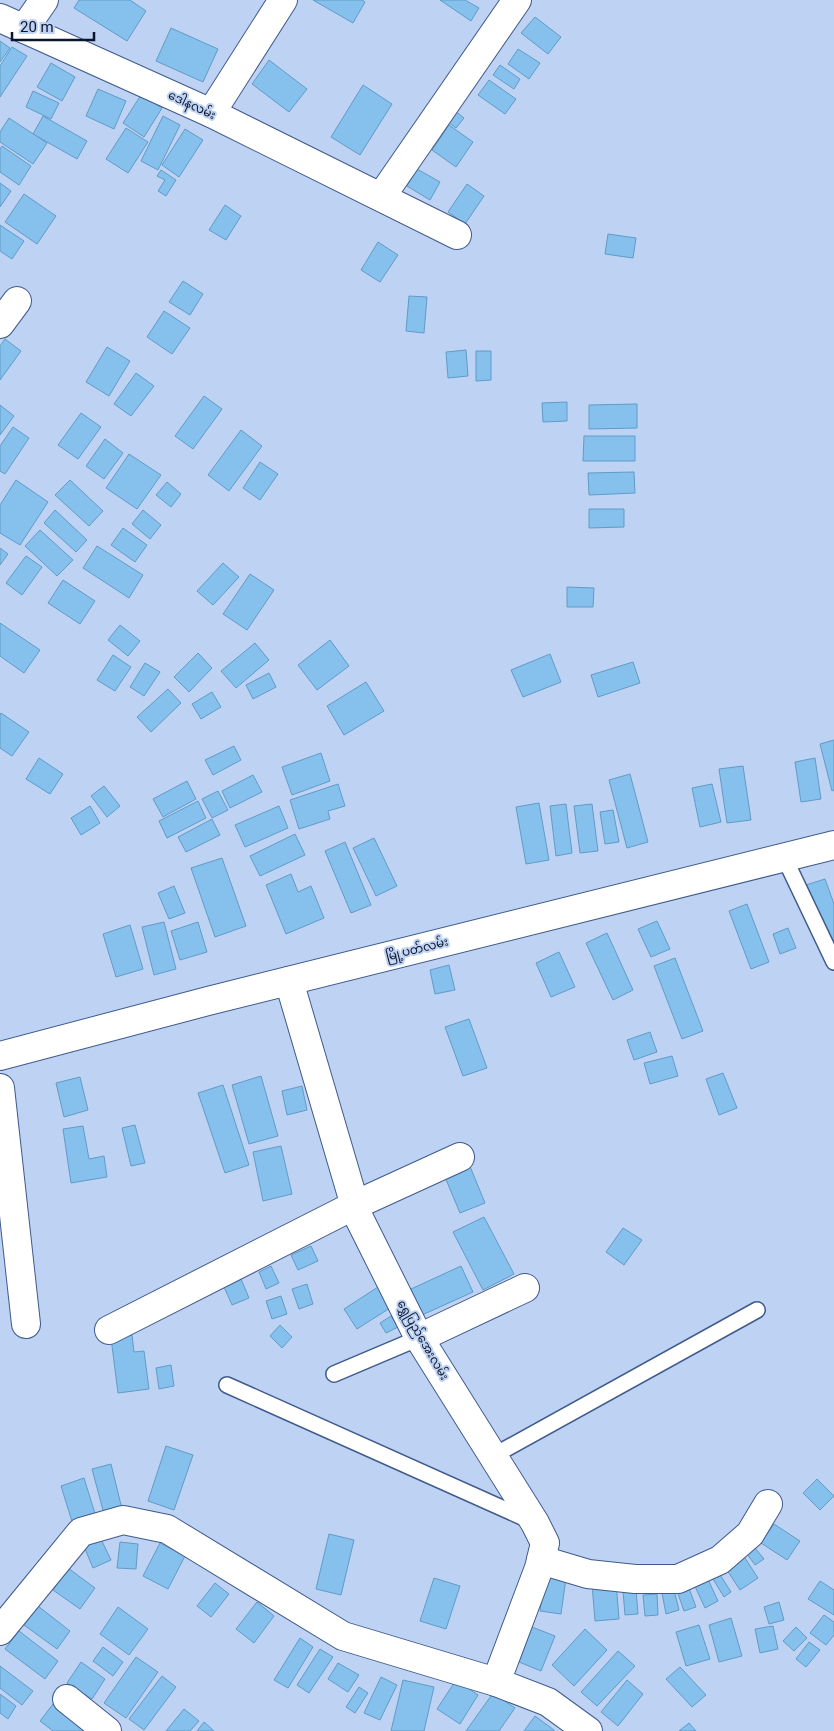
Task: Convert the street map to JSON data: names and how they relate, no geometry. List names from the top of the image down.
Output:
{
  "streets": {
    "street": ["ဒေါနလမ်း", "မြို့ပတ်လမ်း", "ရွှေပြည်အေးလမ်း"]
  },
  "crossings": [
    ["မြို့ပတ်လမ်း", "ရွှေပြည်အေးလမ်း"]
  ],
  "scale_bar": "20 m"
}
